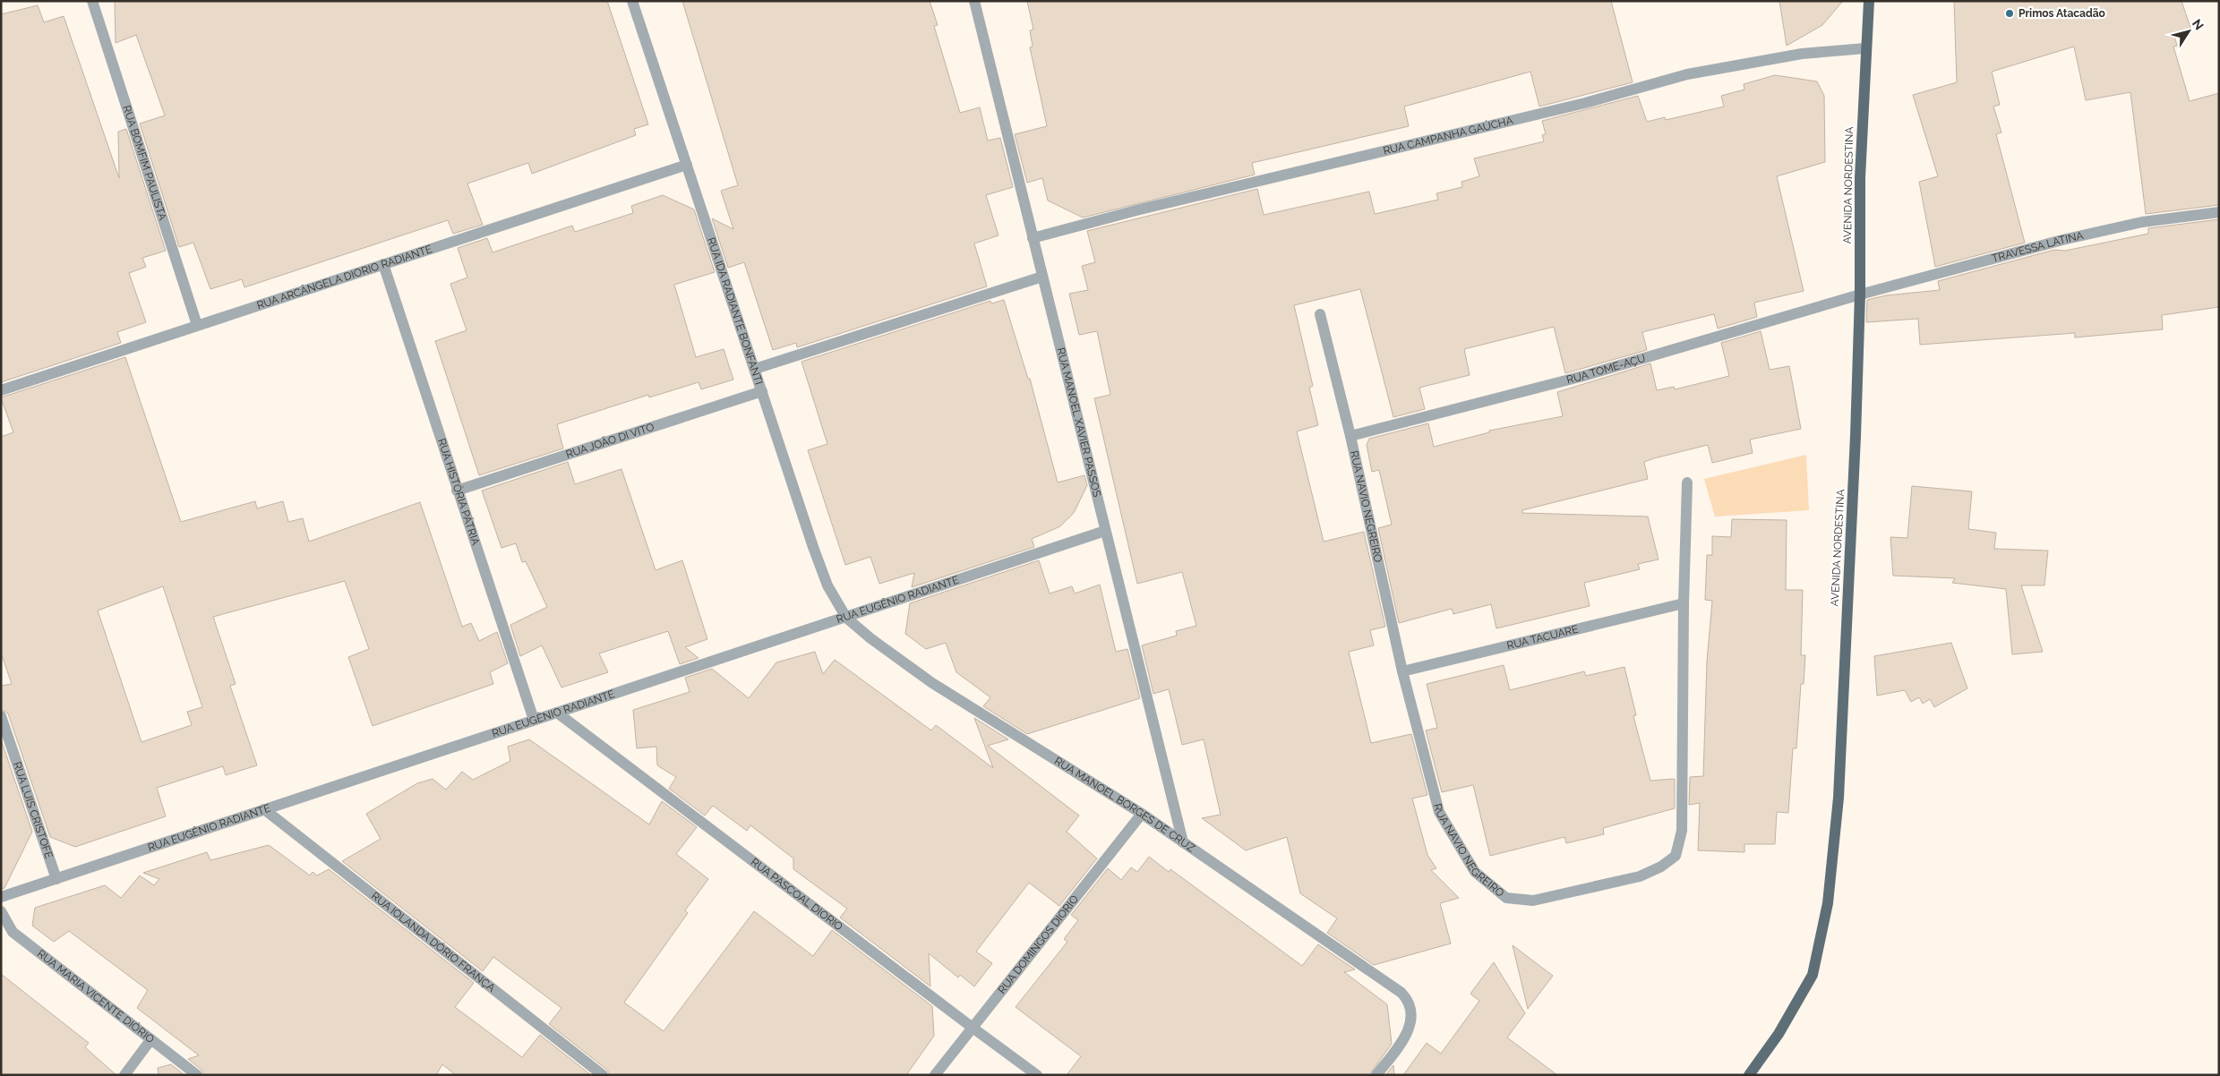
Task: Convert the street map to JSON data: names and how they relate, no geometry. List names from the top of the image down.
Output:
{
  "streets": {
    "main road": ["AVENIDA NORDESTINA"],
    "street": [
      "RUA CAMPANHA GAÚCHA",
      "RUA BOMFIM PAULISTA",
      "TRAVESSA LATINA",
      "RUA ARCÂNGELA DIORIO RADIANTE",
      "RUA IDA RADIANTE BONFANTI",
      "RUA TOME-AÇU",
      "RUA MANOEL XAVIER PASSOS",
      "RUA JOÃO DI VITO",
      "RUA HISTÓRIA PÁTRIA",
      "RUA NAVIO NEGREIRO",
      "RUA EUGÊNIO RADIANTE",
      "RUA TACUARE",
      "RUA MANOEL BORGES DE CRUZ",
      "RUA LUIS CRISTOFE",
      "RUA PASCOAL DIORIO",
      "RUA IOLANDA DÓRIO FRANÇA",
      "RUA DOMINGOS DIORIO",
      "RUA MARIA VICENTE DIÓRIO"
    ]
  },
  "crossings": [
    ["RUA CAMPANHA GAÚCHA", "AVENIDA NORDESTINA"],
    ["RUA CAMPANHA GAÚCHA", "RUA MANOEL XAVIER PASSOS"],
    ["RUA BOMFIM PAULISTA", "RUA ARCÂNGELA DIORIO RADIANTE"],
    ["AVENIDA NORDESTINA", "TRAVESSA LATINA"],
    ["AVENIDA NORDESTINA", "RUA TOME-AÇU"],
    ["TRAVESSA LATINA", "RUA TOME-AÇU"],
    ["RUA ARCÂNGELA DIORIO RADIANTE", "RUA IDA RADIANTE BONFANTI"],
    ["RUA ARCÂNGELA DIORIO RADIANTE", "RUA HISTÓRIA PÁTRIA"],
    ["RUA IDA RADIANTE BONFANTI", "RUA JOÃO DI VITO"],
    ["RUA IDA RADIANTE BONFANTI", "RUA EUGÊNIO RADIANTE"],
    ["RUA IDA RADIANTE BONFANTI", "RUA MANOEL BORGES DE CRUZ"],
    ["RUA TOME-AÇU", "RUA NAVIO NEGREIRO"],
    ["RUA MANOEL XAVIER PASSOS", "RUA EUGÊNIO RADIANTE"],
    ["RUA MANOEL XAVIER PASSOS", "RUA MANOEL BORGES DE CRUZ"],
    ["RUA JOÃO DI VITO", "RUA HISTÓRIA PÁTRIA"],
    ["RUA HISTÓRIA PÁTRIA", "RUA EUGÊNIO RADIANTE"],
    ["RUA NAVIO NEGREIRO", "RUA TACUARE"],
    ["RUA EUGÊNIO RADIANTE", "RUA MANOEL BORGES DE CRUZ"],
    ["RUA EUGÊNIO RADIANTE", "RUA LUIS CRISTOFE"],
    ["RUA EUGÊNIO RADIANTE", "RUA PASCOAL DIORIO"],
    ["RUA EUGÊNIO RADIANTE", "RUA IOLANDA DÓRIO FRANÇA"],
    ["RUA MANOEL BORGES DE CRUZ", "RUA DOMINGOS DIORIO"],
    ["RUA PASCOAL DIORIO", "RUA DOMINGOS DIORIO"]
  ],
  "places": ["Primos Atacadão"],
  "north": "top right"
}
